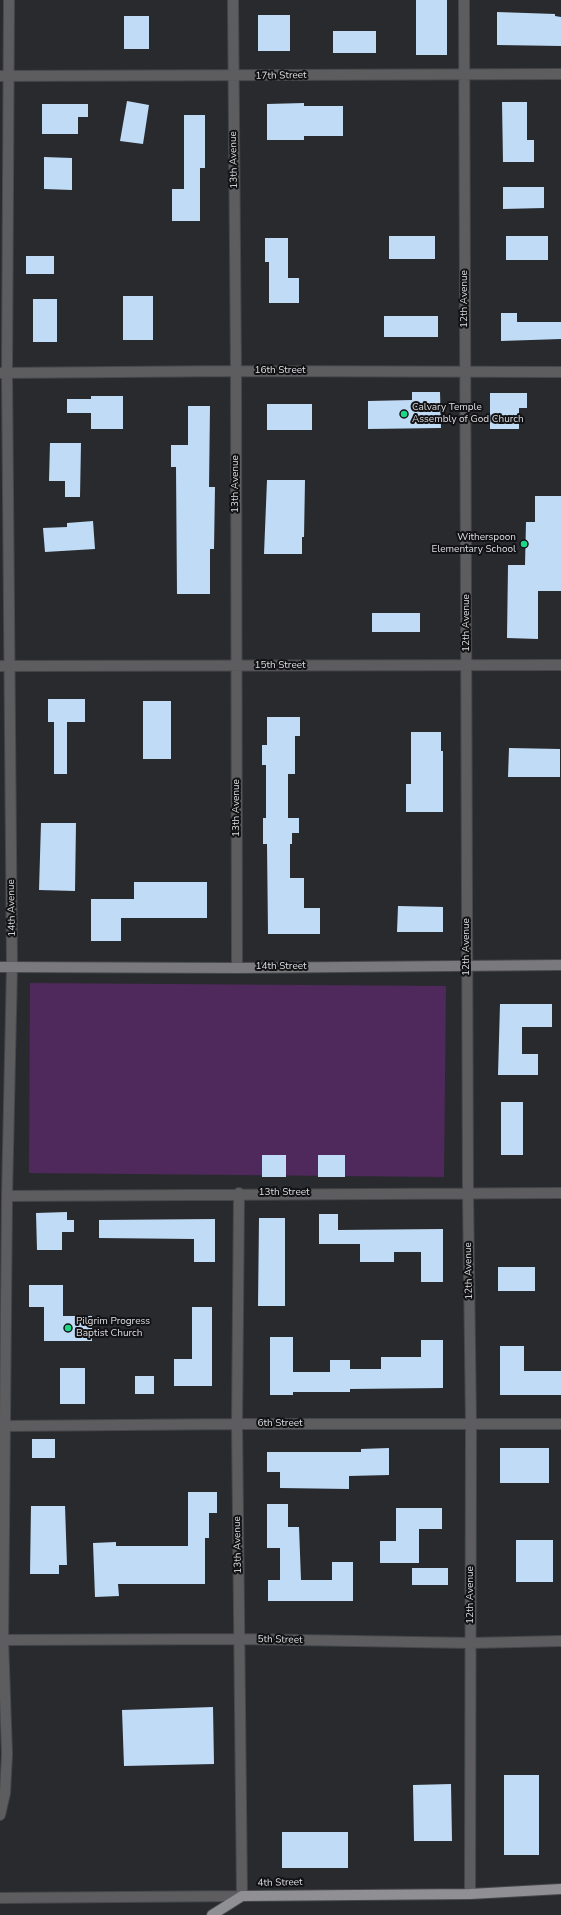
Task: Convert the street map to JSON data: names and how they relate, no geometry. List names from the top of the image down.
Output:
{
  "streets": {
    "main road": ["14th Street", "4th Street"],
    "street": [
      "17th Street",
      "13th Avenue",
      "12th Avenue",
      "16th Street",
      "15th Street",
      "14th Avenue",
      "13th Street",
      "6th Street",
      "5th Street"
    ]
  },
  "crossings": [
    ["17th Street", "13th Avenue"],
    ["17th Street", "12th Avenue"],
    ["17th Street", "14th Avenue"],
    ["13th Avenue", "16th Street"],
    ["13th Avenue", "15th Street"],
    ["13th Avenue", "14th Street"],
    ["13th Avenue", "13th Street"],
    ["13th Avenue", "6th Street"],
    ["13th Avenue", "5th Street"],
    ["13th Avenue", "4th Street"],
    ["12th Avenue", "16th Street"],
    ["12th Avenue", "15th Street"],
    ["12th Avenue", "14th Street"],
    ["12th Avenue", "13th Street"],
    ["12th Avenue", "6th Street"],
    ["12th Avenue", "5th Street"],
    ["12th Avenue", "4th Street"],
    ["16th Street", "14th Avenue"],
    ["15th Street", "14th Avenue"],
    ["14th Avenue", "14th Street"],
    ["14th Avenue", "13th Street"],
    ["14th Avenue", "6th Street"],
    ["14th Avenue", "5th Street"]
  ],
  "places": ["Calvary Temple Assembly of God Church", "Witherspoon Elementary School", "Pilgrim Progress Baptist Church"]
}
